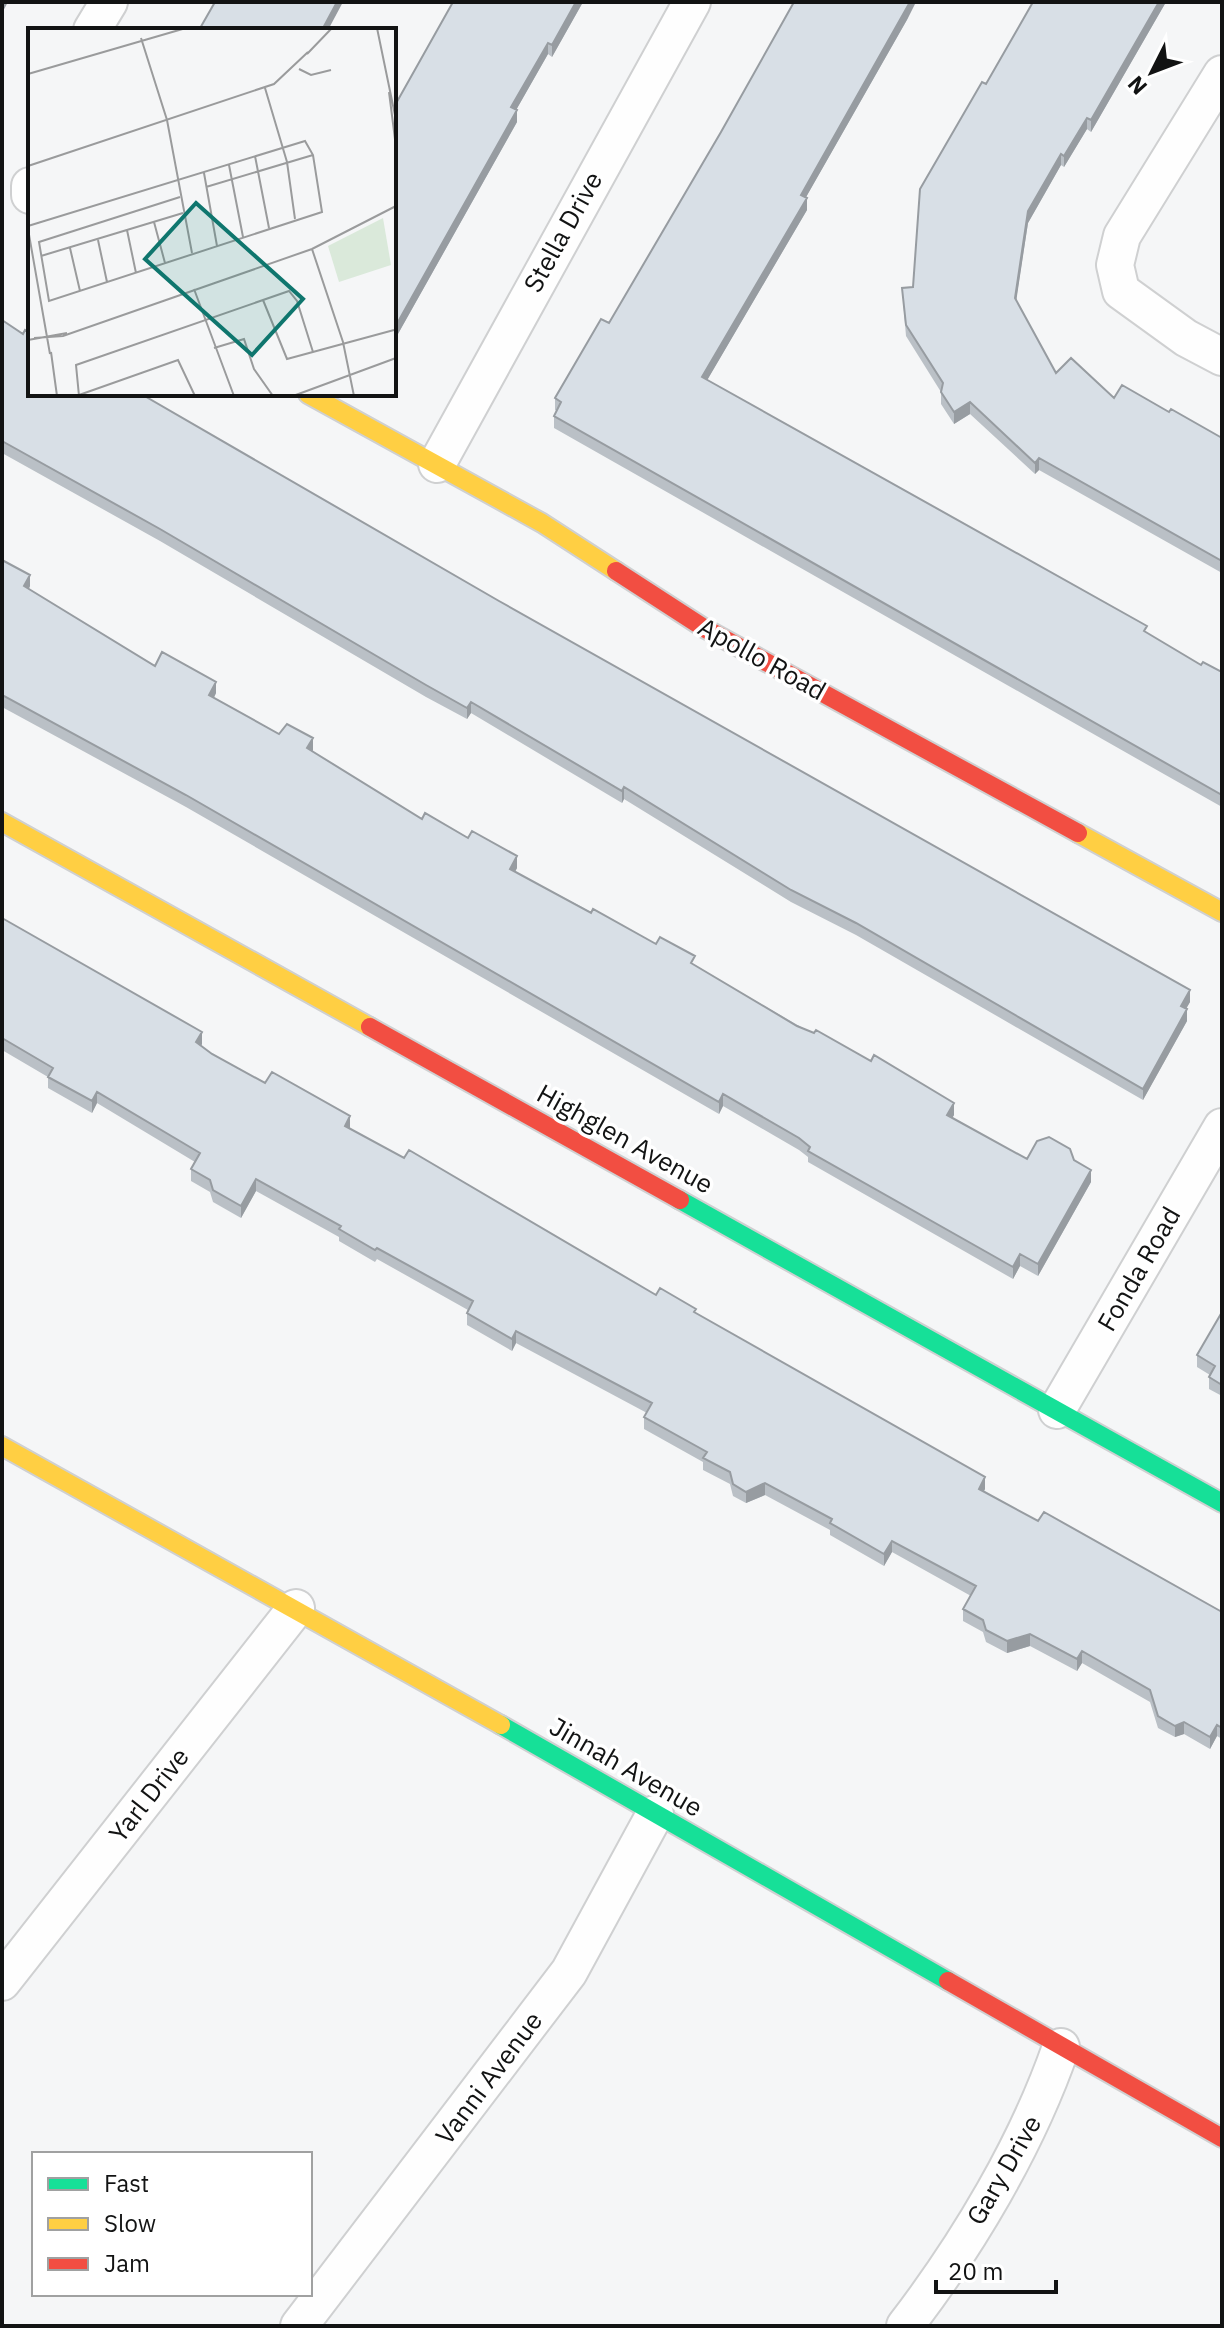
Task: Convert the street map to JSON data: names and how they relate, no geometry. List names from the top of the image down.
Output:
{
  "streets": {
    "street": [
      "Stella Drive",
      "Apollo Road",
      "Highglen Avenue",
      "Fonda Road",
      "Jinnah Avenue",
      "Yarl Drive",
      "Vanni Avenue",
      "Gary Drive"
    ]
  },
  "crossings": [
    ["Stella Drive", "Apollo Road"],
    ["Highglen Avenue", "Fonda Road"],
    ["Jinnah Avenue", "Yarl Drive"],
    ["Jinnah Avenue", "Vanni Avenue"],
    ["Jinnah Avenue", "Gary Drive"]
  ],
  "legend": ["Fast", "Slow", "Jam"],
  "scale_bar": "20 m",
  "north": "bottom left"
}
